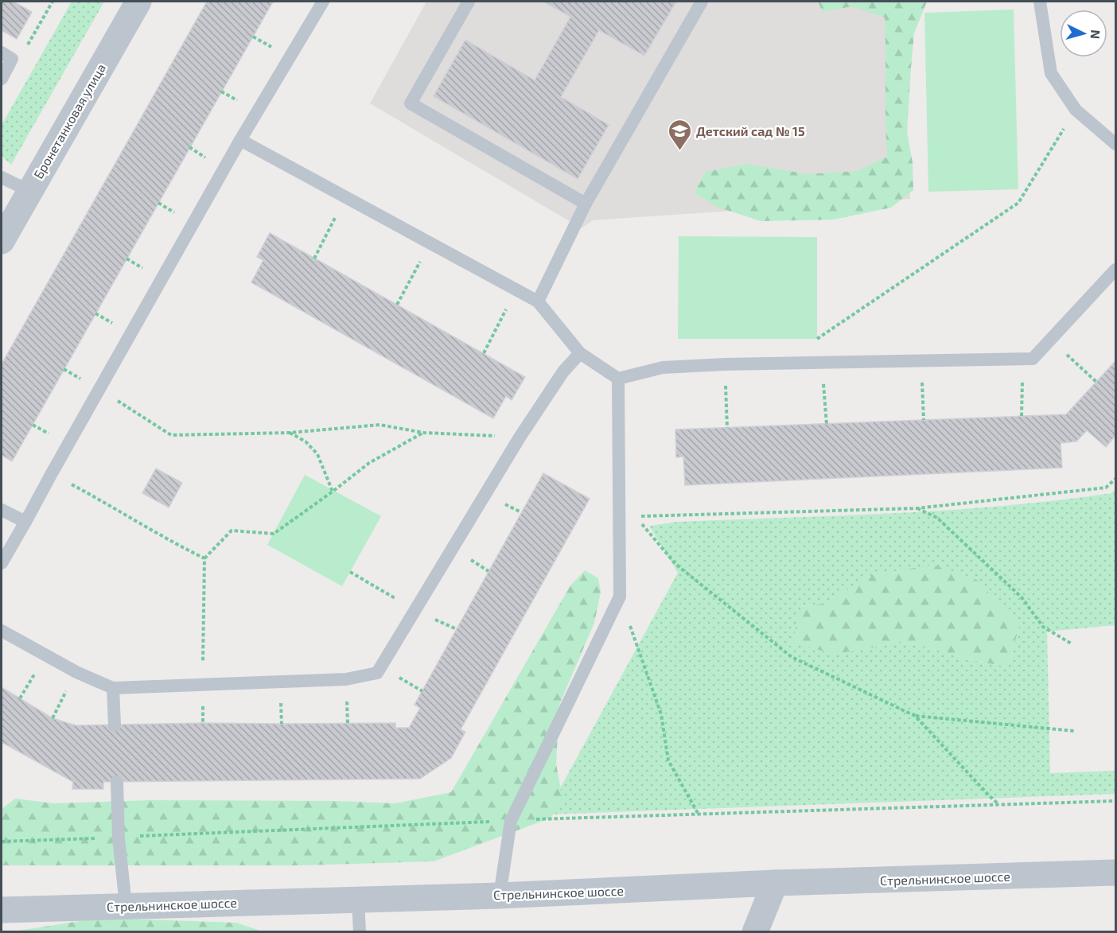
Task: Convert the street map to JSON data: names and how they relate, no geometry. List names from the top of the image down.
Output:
{
  "streets": {
    "street": ["Бронетанковая улица", "Стрельнинское шоссе"]
  },
  "places": {
    "school or university": ["Детский сад № 15"]
  },
  "north": "right"
}
